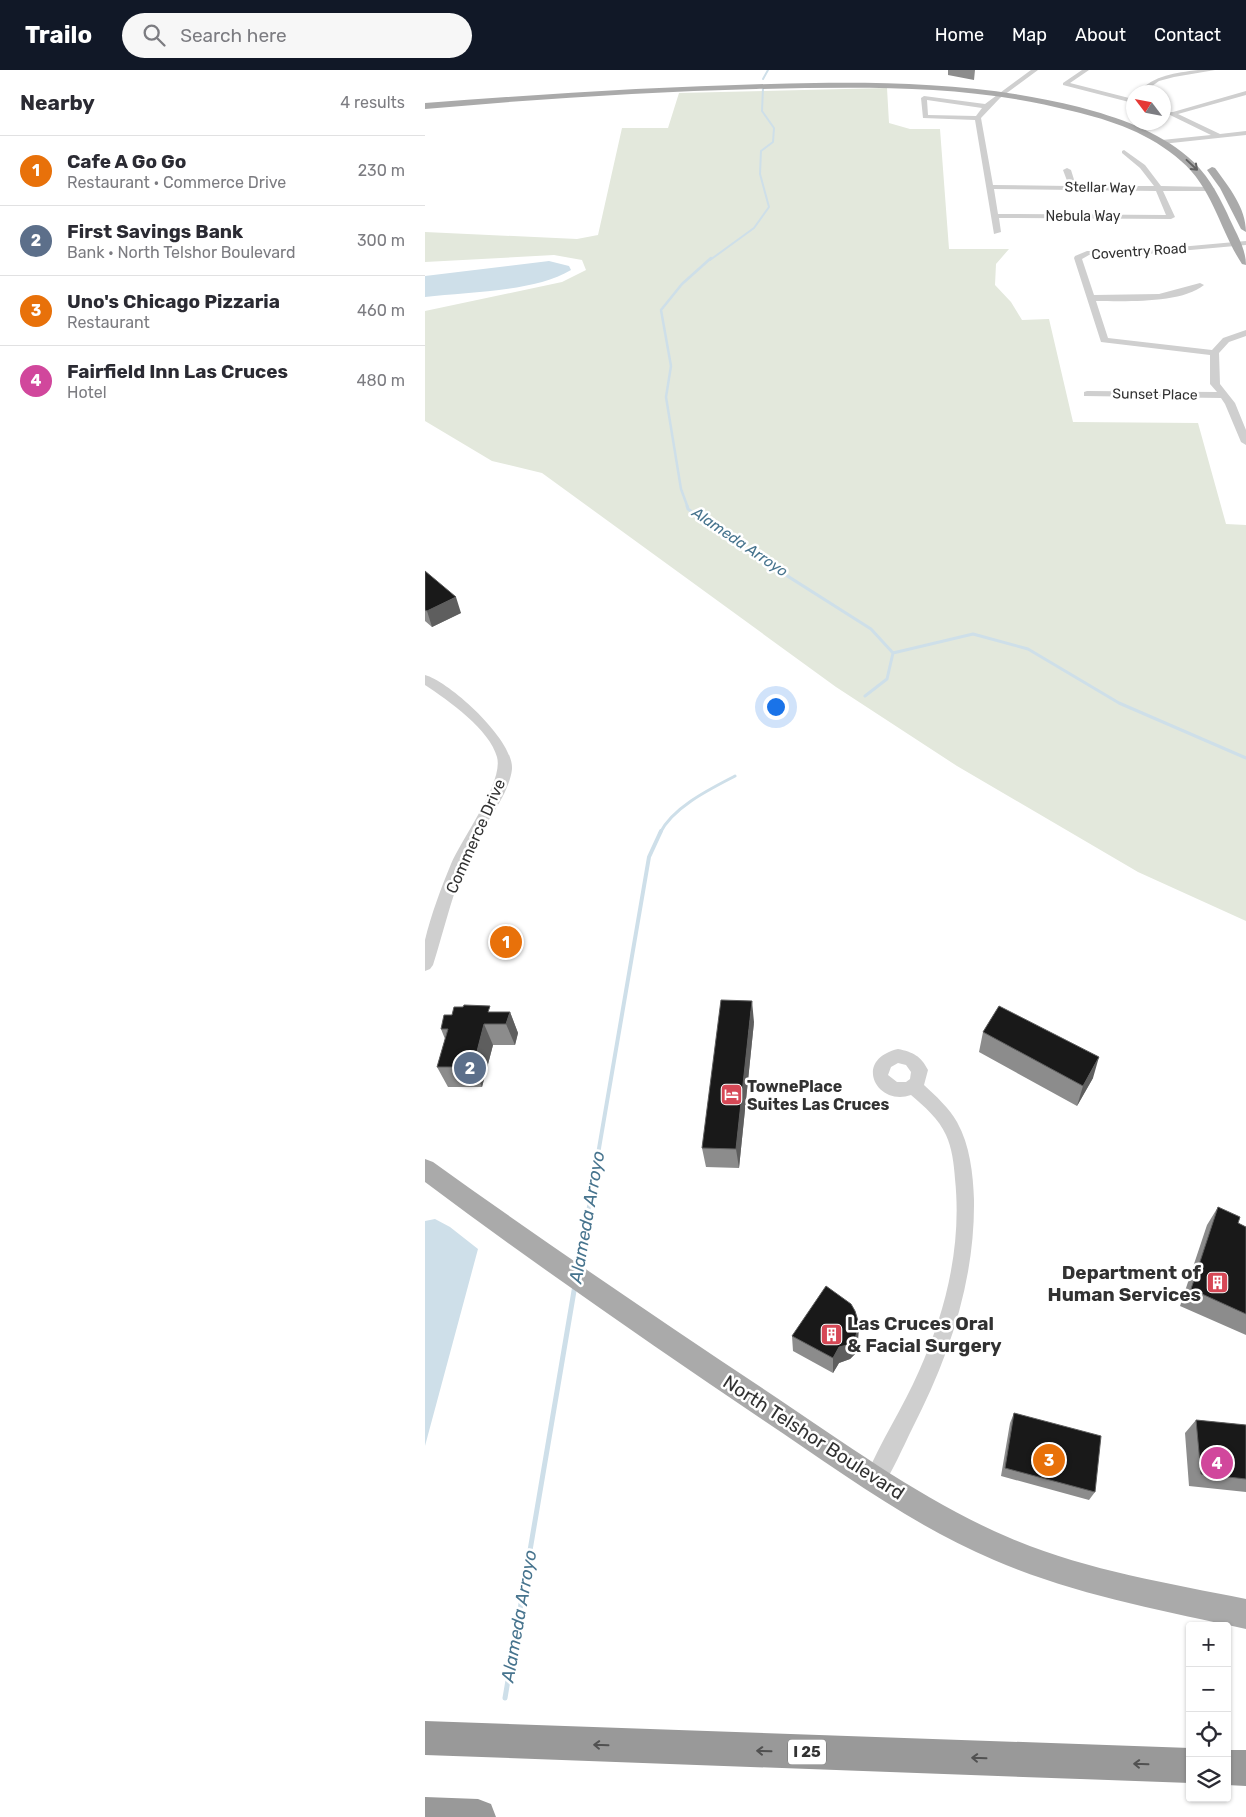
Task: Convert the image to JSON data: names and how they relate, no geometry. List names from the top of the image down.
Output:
{
  "streets": {
    "highway": ["I 25"],
    "main road": ["North Telshor Boulevard"],
    "street": [
      "Stellar Way",
      "Nebula Way",
      "Coventry Road",
      "Sunset Place",
      "Commerce Drive"
    ]
  },
  "crossings": [
    ["Stellar Way", "Nebula Way"]
  ],
  "water": ["Alameda Arroyo"],
  "places": {
    "hotel": ["TownePlace Suites Las Cruces"],
    "building": ["Department of Human Services", "Las Cruces Oral & Facial Surgery"]
  },
  "north": "top left",
  "page": {
    "header": "Trailo",
    "search": "Search here",
    "nav": [
      "Home",
      "Map",
      "About",
      "Contact"
    ],
    "heading": ["Nearby", "4 results"],
    "list": [
      {
        "mark": "1",
        "name": "Cafe A Go Go",
        "note": "Restaurant · Commerce Drive",
        "value": "230 m"
      },
      {
        "mark": "2",
        "name": "First Savings Bank",
        "note": "Bank · North Telshor Boulevard",
        "value": "300 m"
      },
      {
        "mark": "3",
        "name": "Uno's Chicago Pizzaria",
        "note": "Restaurant",
        "value": "460 m"
      },
      {
        "mark": "4",
        "name": "Fairfield Inn Las Cruces",
        "note": "Hotel",
        "value": "480 m"
      }
    ],
    "pins": [
      "1",
      "2",
      "3",
      "4"
    ],
    "map_buttons": ["+", "−"]
  }
}
